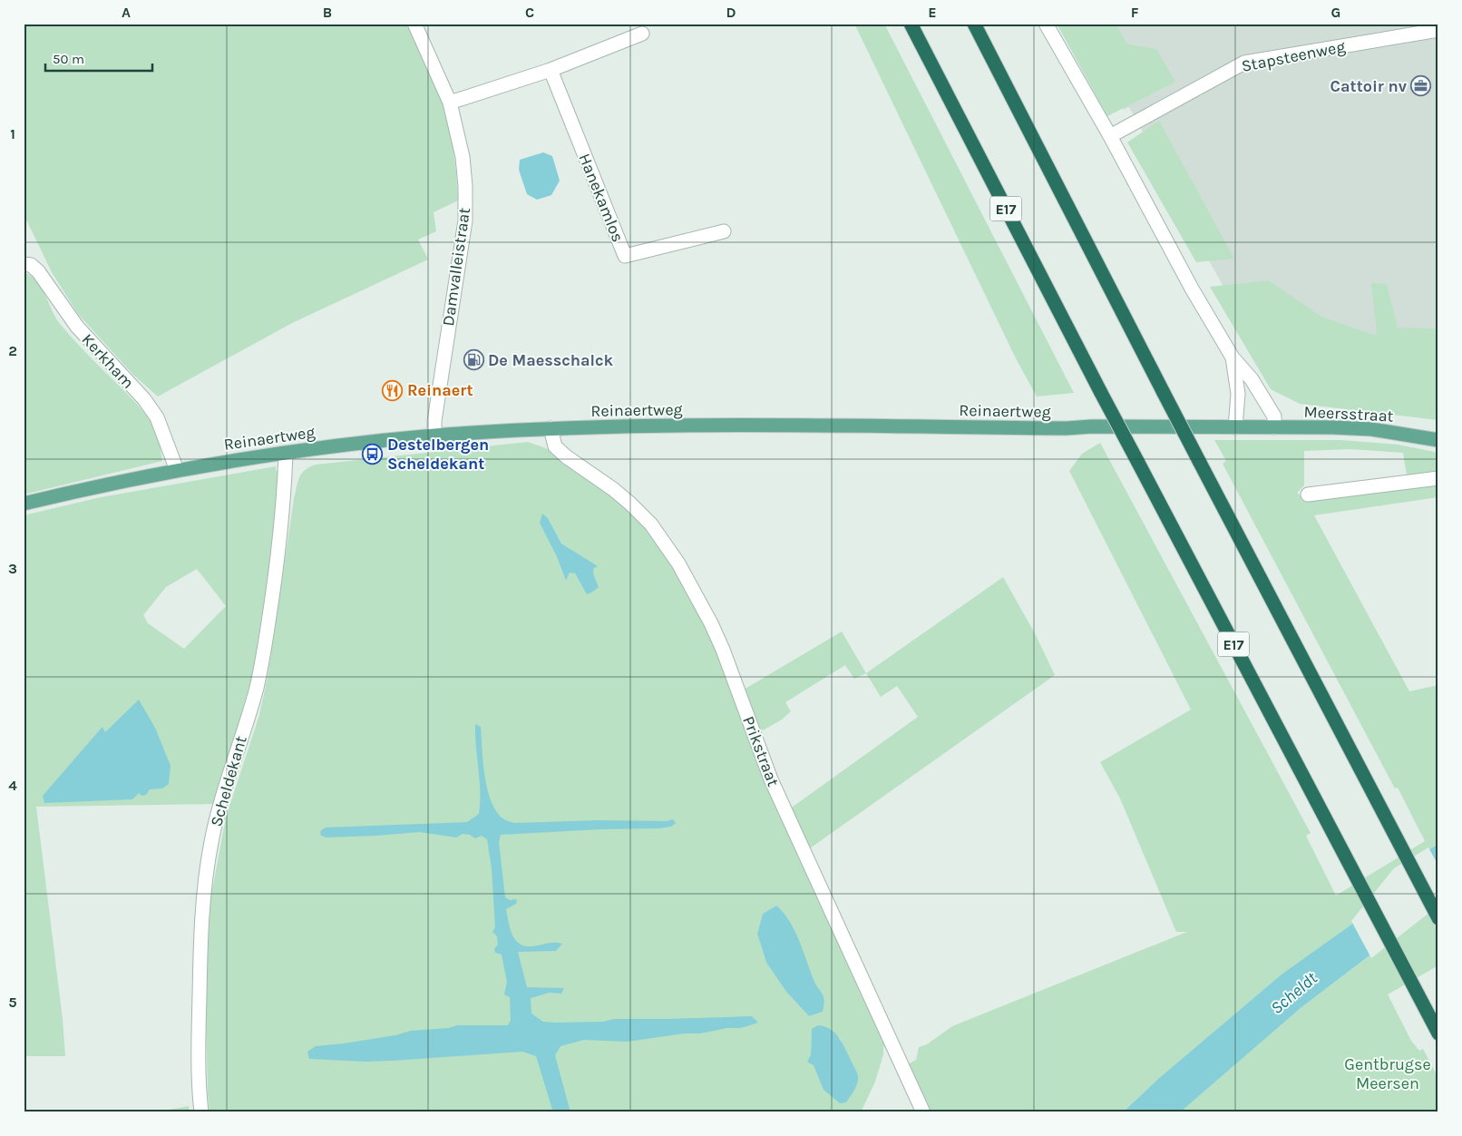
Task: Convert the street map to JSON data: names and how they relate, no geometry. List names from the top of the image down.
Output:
{
  "streets": {
    "highway": ["E17"],
    "main road": ["Reinaertweg", "Meersstraat"],
    "street": [
      "Stapsteenweg",
      "Hanekamlos",
      "Damvalleistraat",
      "Kerkham",
      "Prikstraat",
      "Scheldekant"
    ]
  },
  "crossings": [
    ["Damvalleistraat", "Reinaertweg"],
    ["Kerkham", "Reinaertweg"],
    ["Reinaertweg", "Meersstraat"],
    ["Reinaertweg", "Prikstraat"],
    ["Reinaertweg", "Scheldekant"]
  ],
  "water": ["Scheldt"],
  "parks": ["Gentbrugse Meersen"],
  "places": {
    "office": ["Cattoir nv"],
    "fuel station": ["De Maesschalck"],
    "restaurant": ["Reinaert"],
    "bus stop": ["Destelbergen Scheldekant"]
  },
  "scale_bar": "50 m",
  "grid": {
    "columns": [
      "A",
      "B",
      "C",
      "D",
      "E",
      "F",
      "G"
    ],
    "rows": [
      "1",
      "2",
      "3",
      "4",
      "5"
    ]
  }
}
